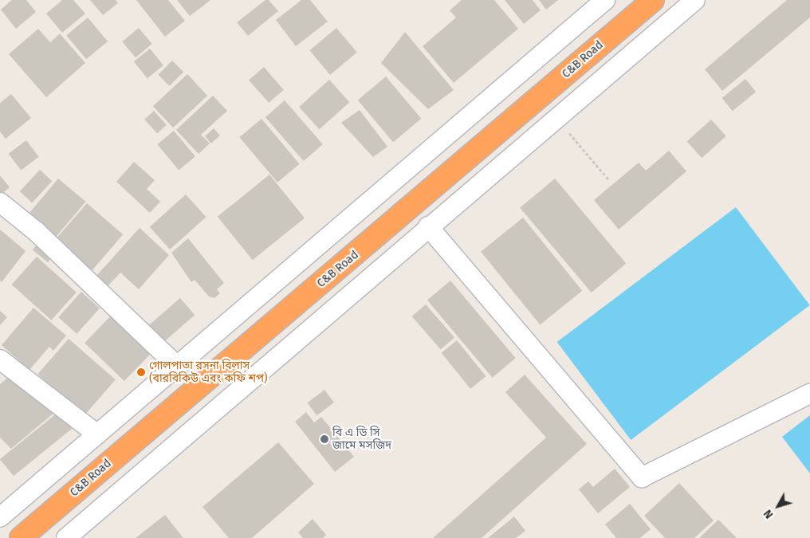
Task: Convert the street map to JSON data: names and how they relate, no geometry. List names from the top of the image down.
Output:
{
  "streets": {
    "highway": ["C&B Road"]
  },
  "places": ["গোলপাতা রসনা বিলাস (বারবিকিউ এবং কফি শপ)", "বি এ ডি সি জামে মসজিদ"],
  "north": "bottom left"
}
